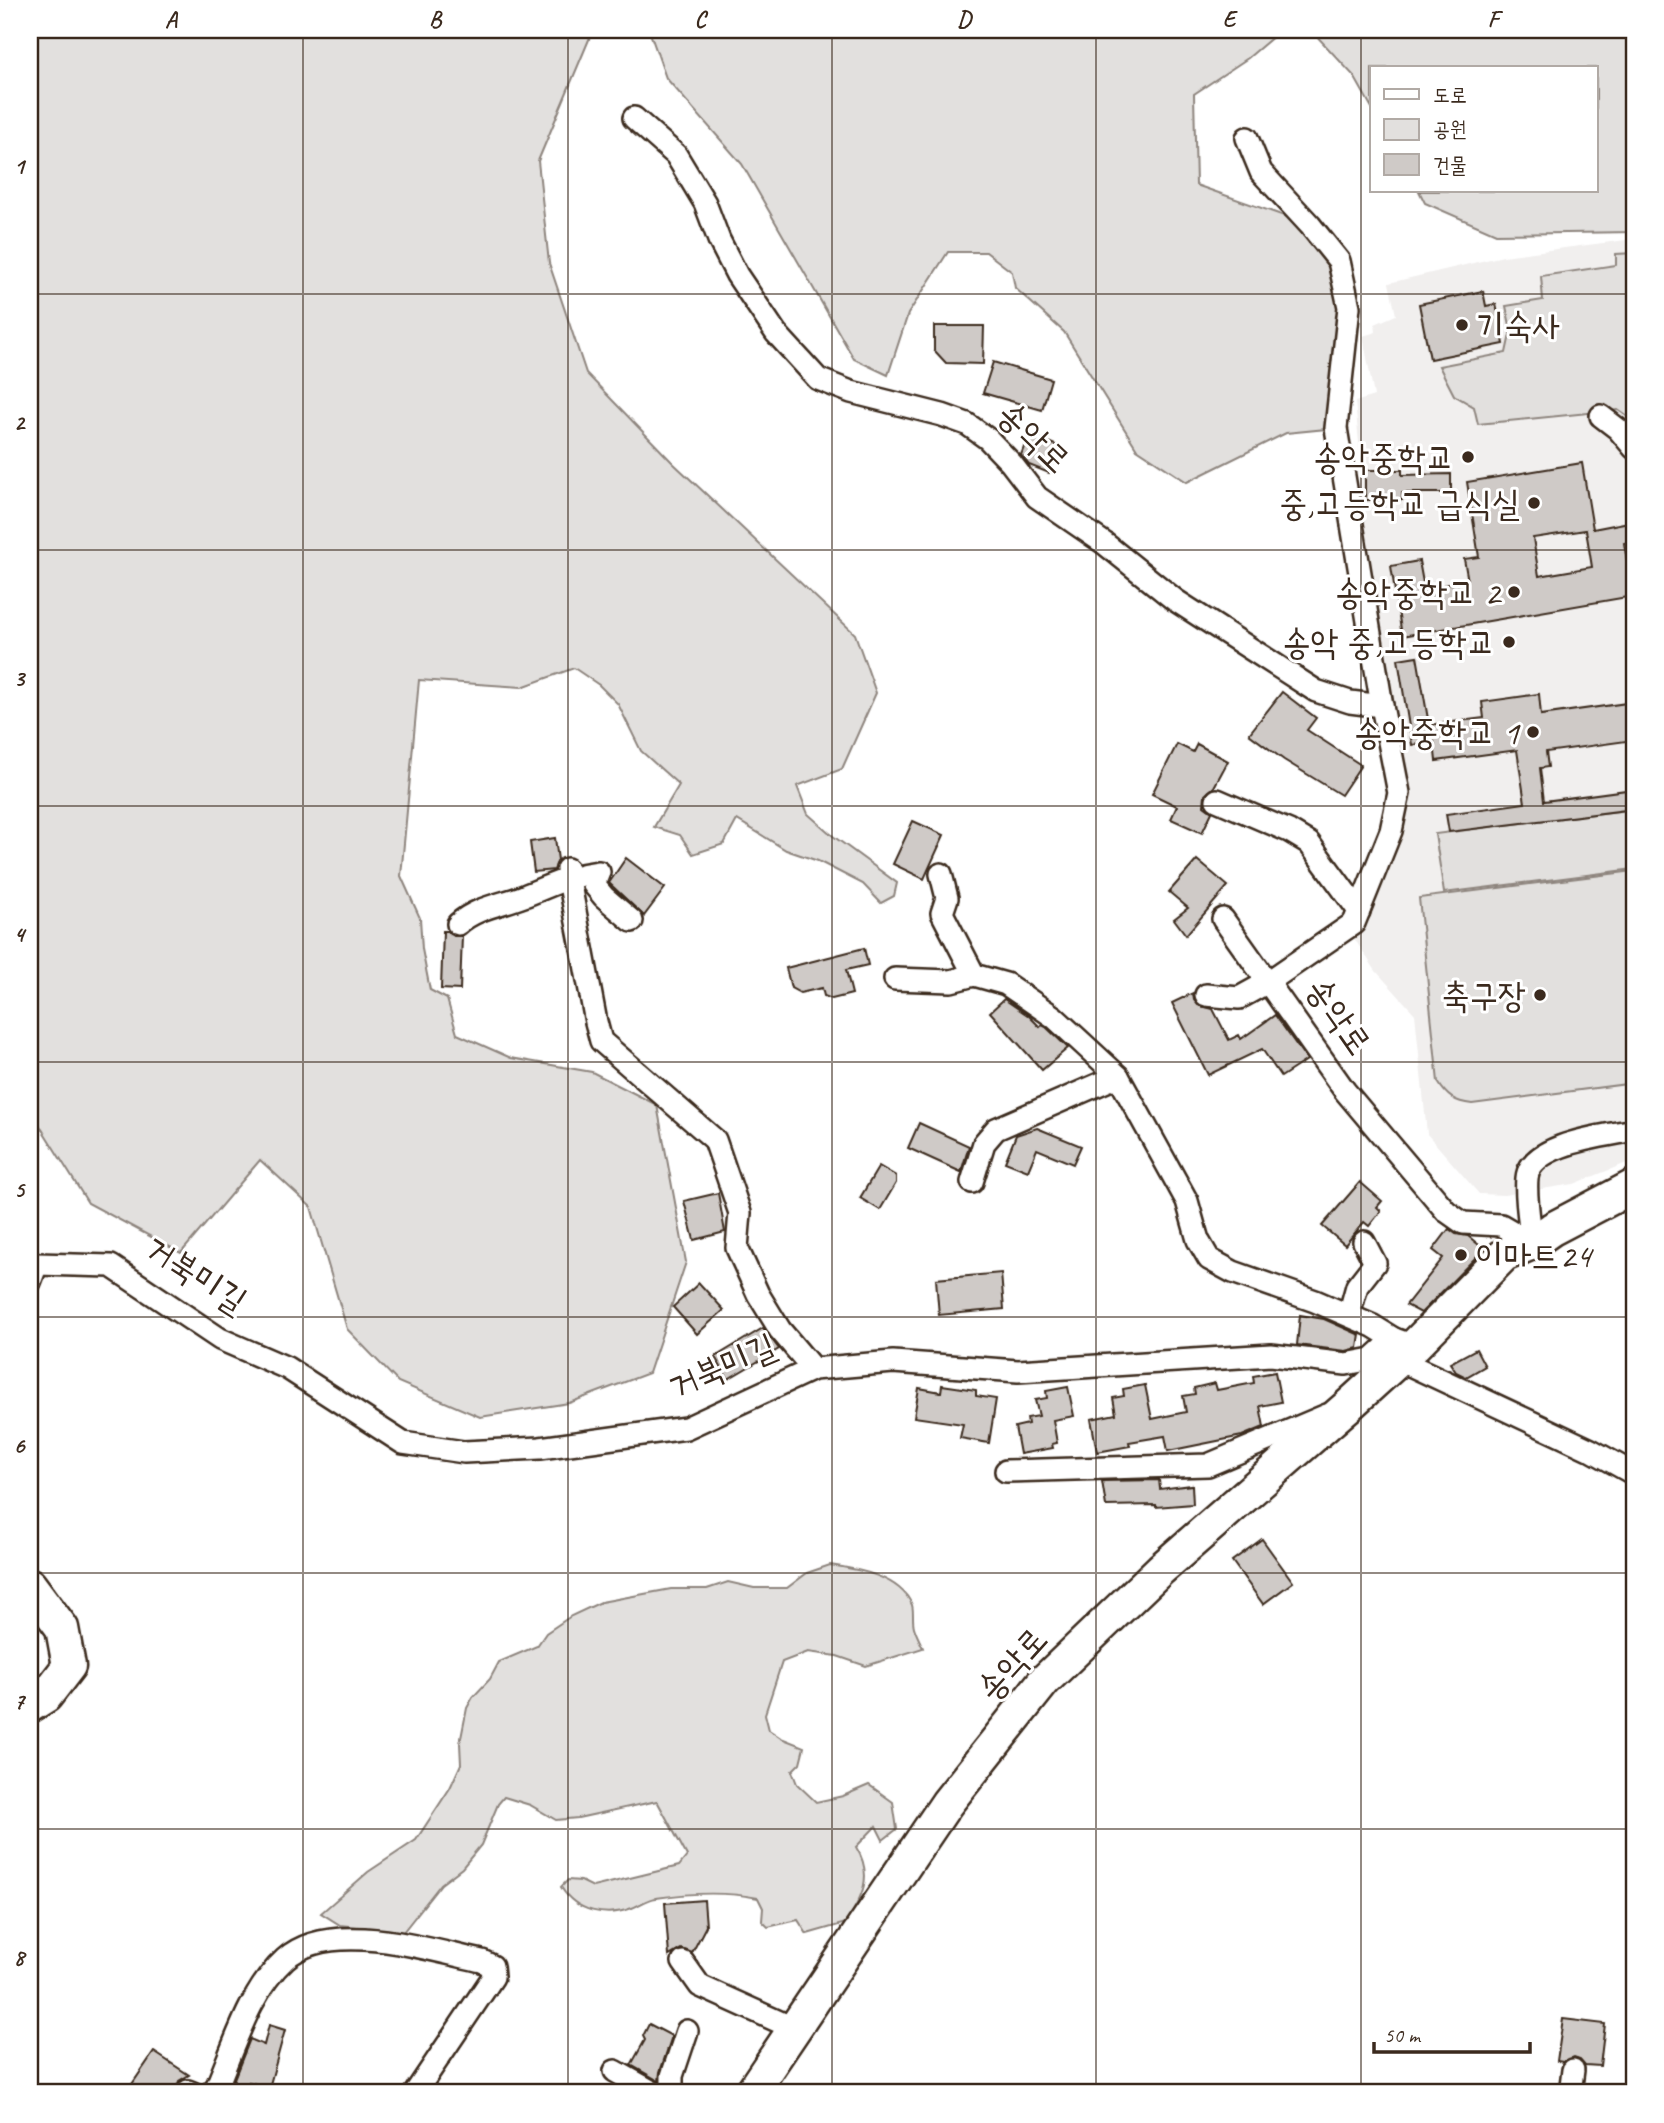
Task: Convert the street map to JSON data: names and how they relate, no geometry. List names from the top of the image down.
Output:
{
  "streets": {
    "main road": ["송악로"],
    "street": ["거북미길"]
  },
  "crossings": [
    ["송악로", "거북미길"]
  ],
  "places": [
    "기숙사",
    "송악중학교",
    "중,고등학교 급식실",
    "송악중학교 2",
    "송악 중,고등학교",
    "송악중학교 1",
    "축구장",
    "이마트24"
  ],
  "legend": ["도로", "공원", "건물"],
  "scale_bar": "50 m",
  "grid": {
    "columns": [
      "A",
      "B",
      "C",
      "D",
      "E",
      "F"
    ],
    "rows": [
      "1",
      "2",
      "3",
      "4",
      "5",
      "6",
      "7",
      "8"
    ]
  }
}
